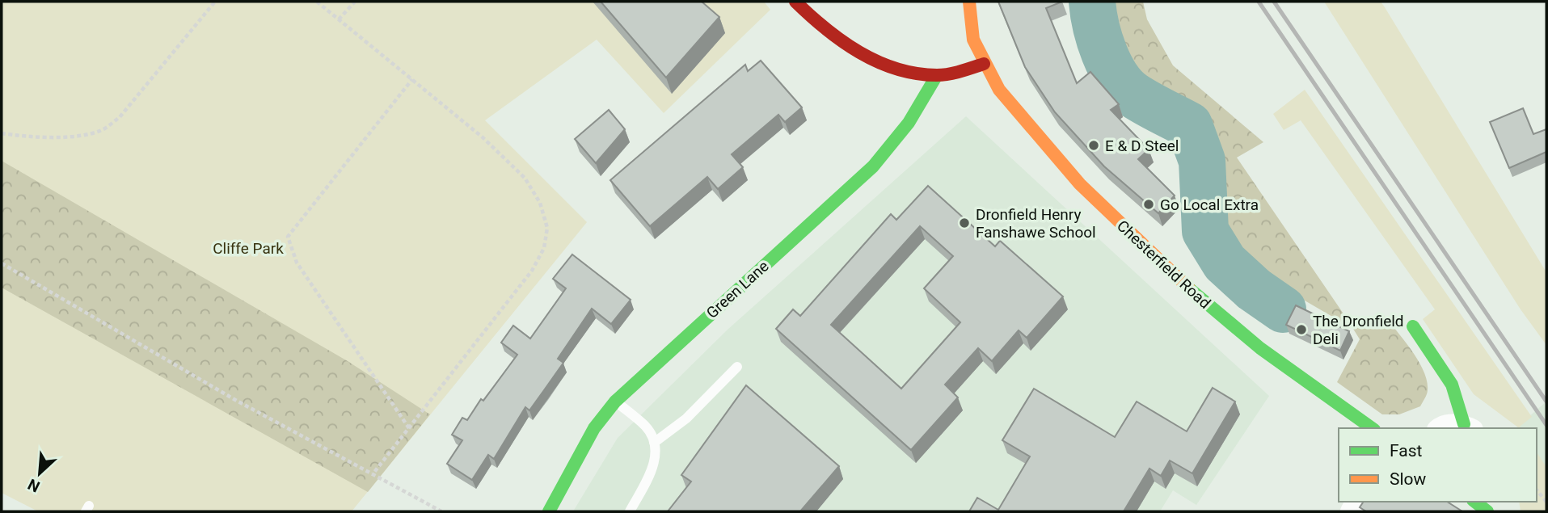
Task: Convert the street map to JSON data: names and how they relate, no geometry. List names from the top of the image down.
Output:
{
  "streets": {
    "main road": ["Chesterfield Road", "Green Lane"]
  },
  "parks": ["Cliffe Park"],
  "places": [
    "E & D Steel",
    "Go Local Extra",
    "Dronfield Henry Fanshawe School",
    "The Dronfield Deli"
  ],
  "legend": ["Fast", "Slow"],
  "north": "bottom left"
}
